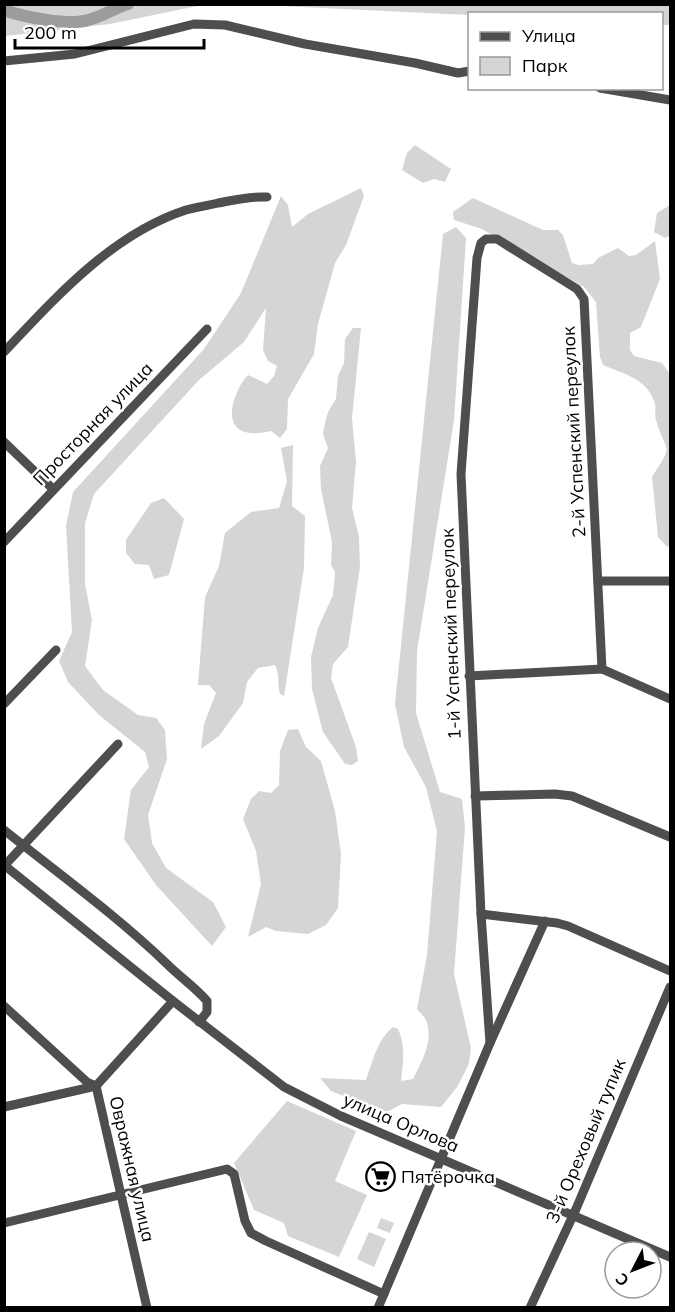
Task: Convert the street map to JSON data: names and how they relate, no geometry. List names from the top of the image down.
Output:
{
  "streets": {
    "street": [
      "Просторная улица",
      "2-й Успенский переулок",
      "1-й Успенский переулок",
      "улица Орлова",
      "3-й Ореховый тупик",
      "Овражная улица"
    ]
  },
  "crossings": [
    ["2-й Успенский переулок", "1-й Успенский переулок"],
    ["1-й Успенский переулок", "улица Орлова"],
    ["улица Орлова", "3-й Ореховый тупик"]
  ],
  "places": {
    "supermarket": ["Пятёрочка"]
  },
  "legend": ["Улица", "Парк"],
  "scale_bar": "200 m",
  "north": "bottom left"
}
